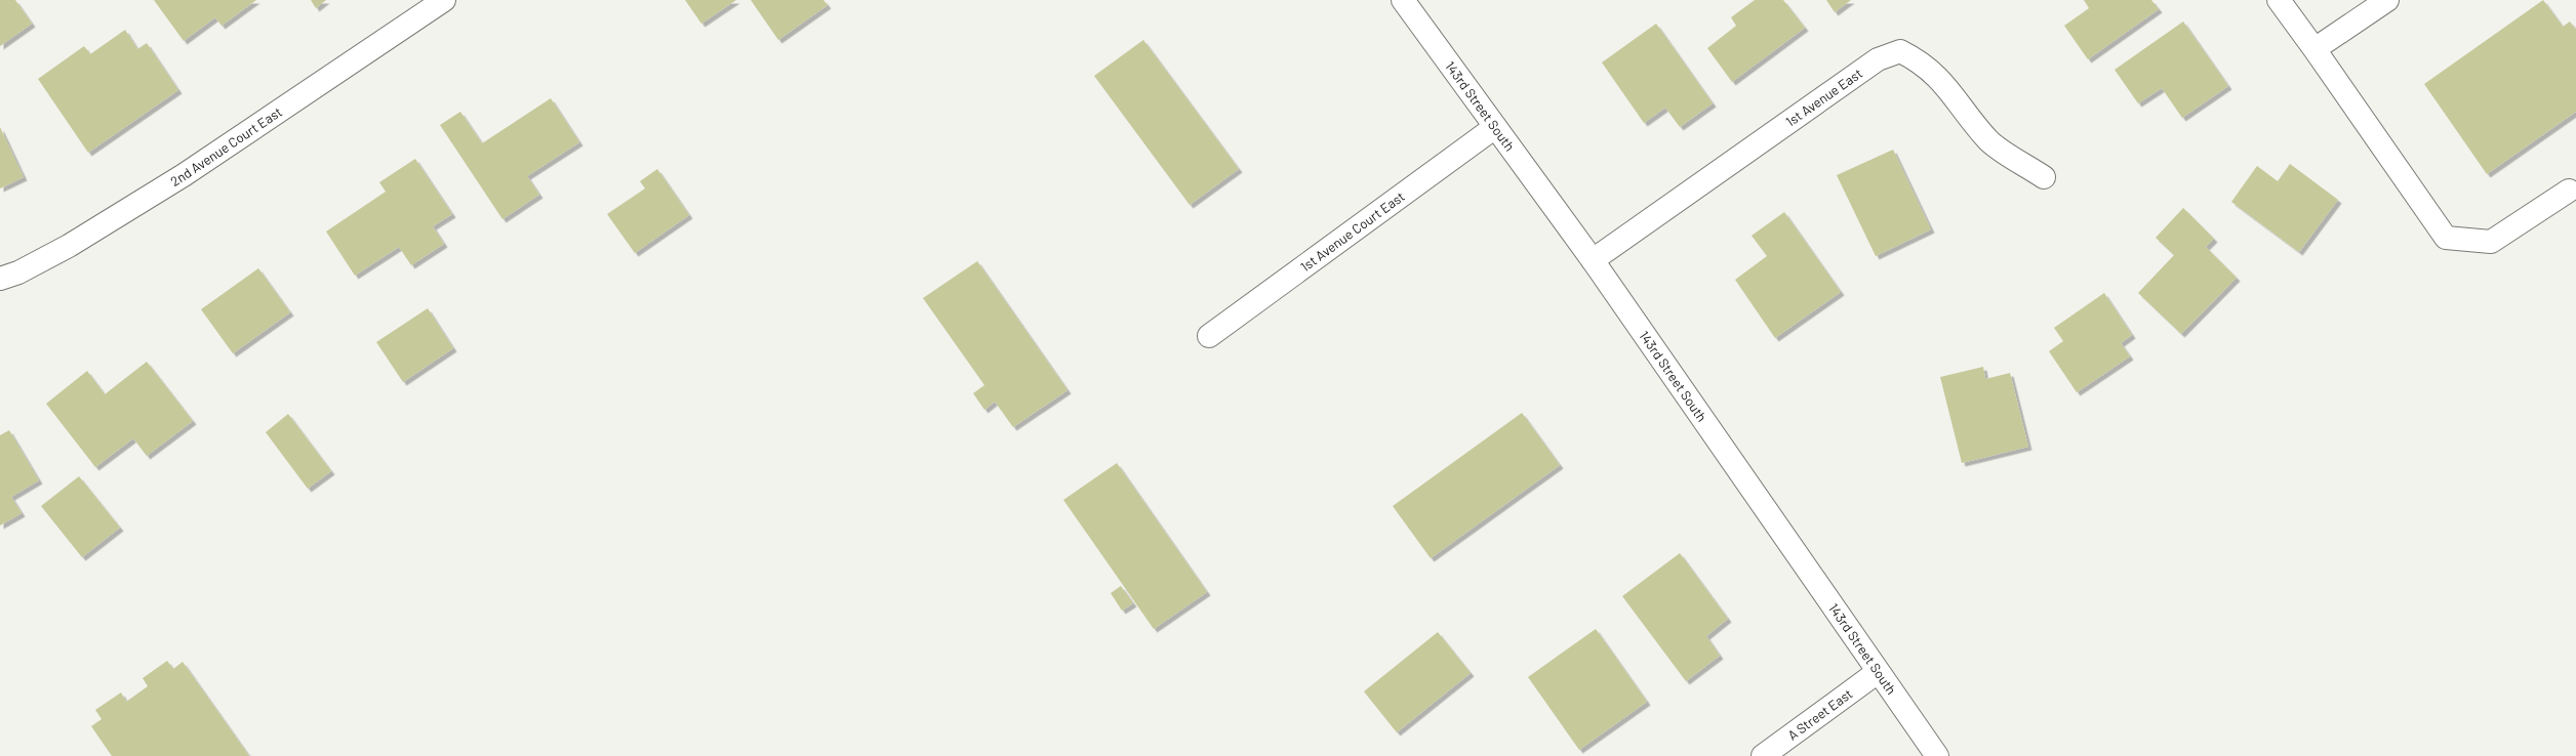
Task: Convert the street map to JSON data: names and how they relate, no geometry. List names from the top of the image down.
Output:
{
  "streets": {
    "street": [
      "1st Avenue East",
      "143rd Street South",
      "2nd Avenue Court East",
      "1st Avenue Court East",
      "A Street East"
    ]
  },
  "crossings": [
    ["1st Avenue East", "143rd Street South"],
    ["143rd Street South", "1st Avenue Court East"],
    ["143rd Street South", "A Street East"]
  ]
}
